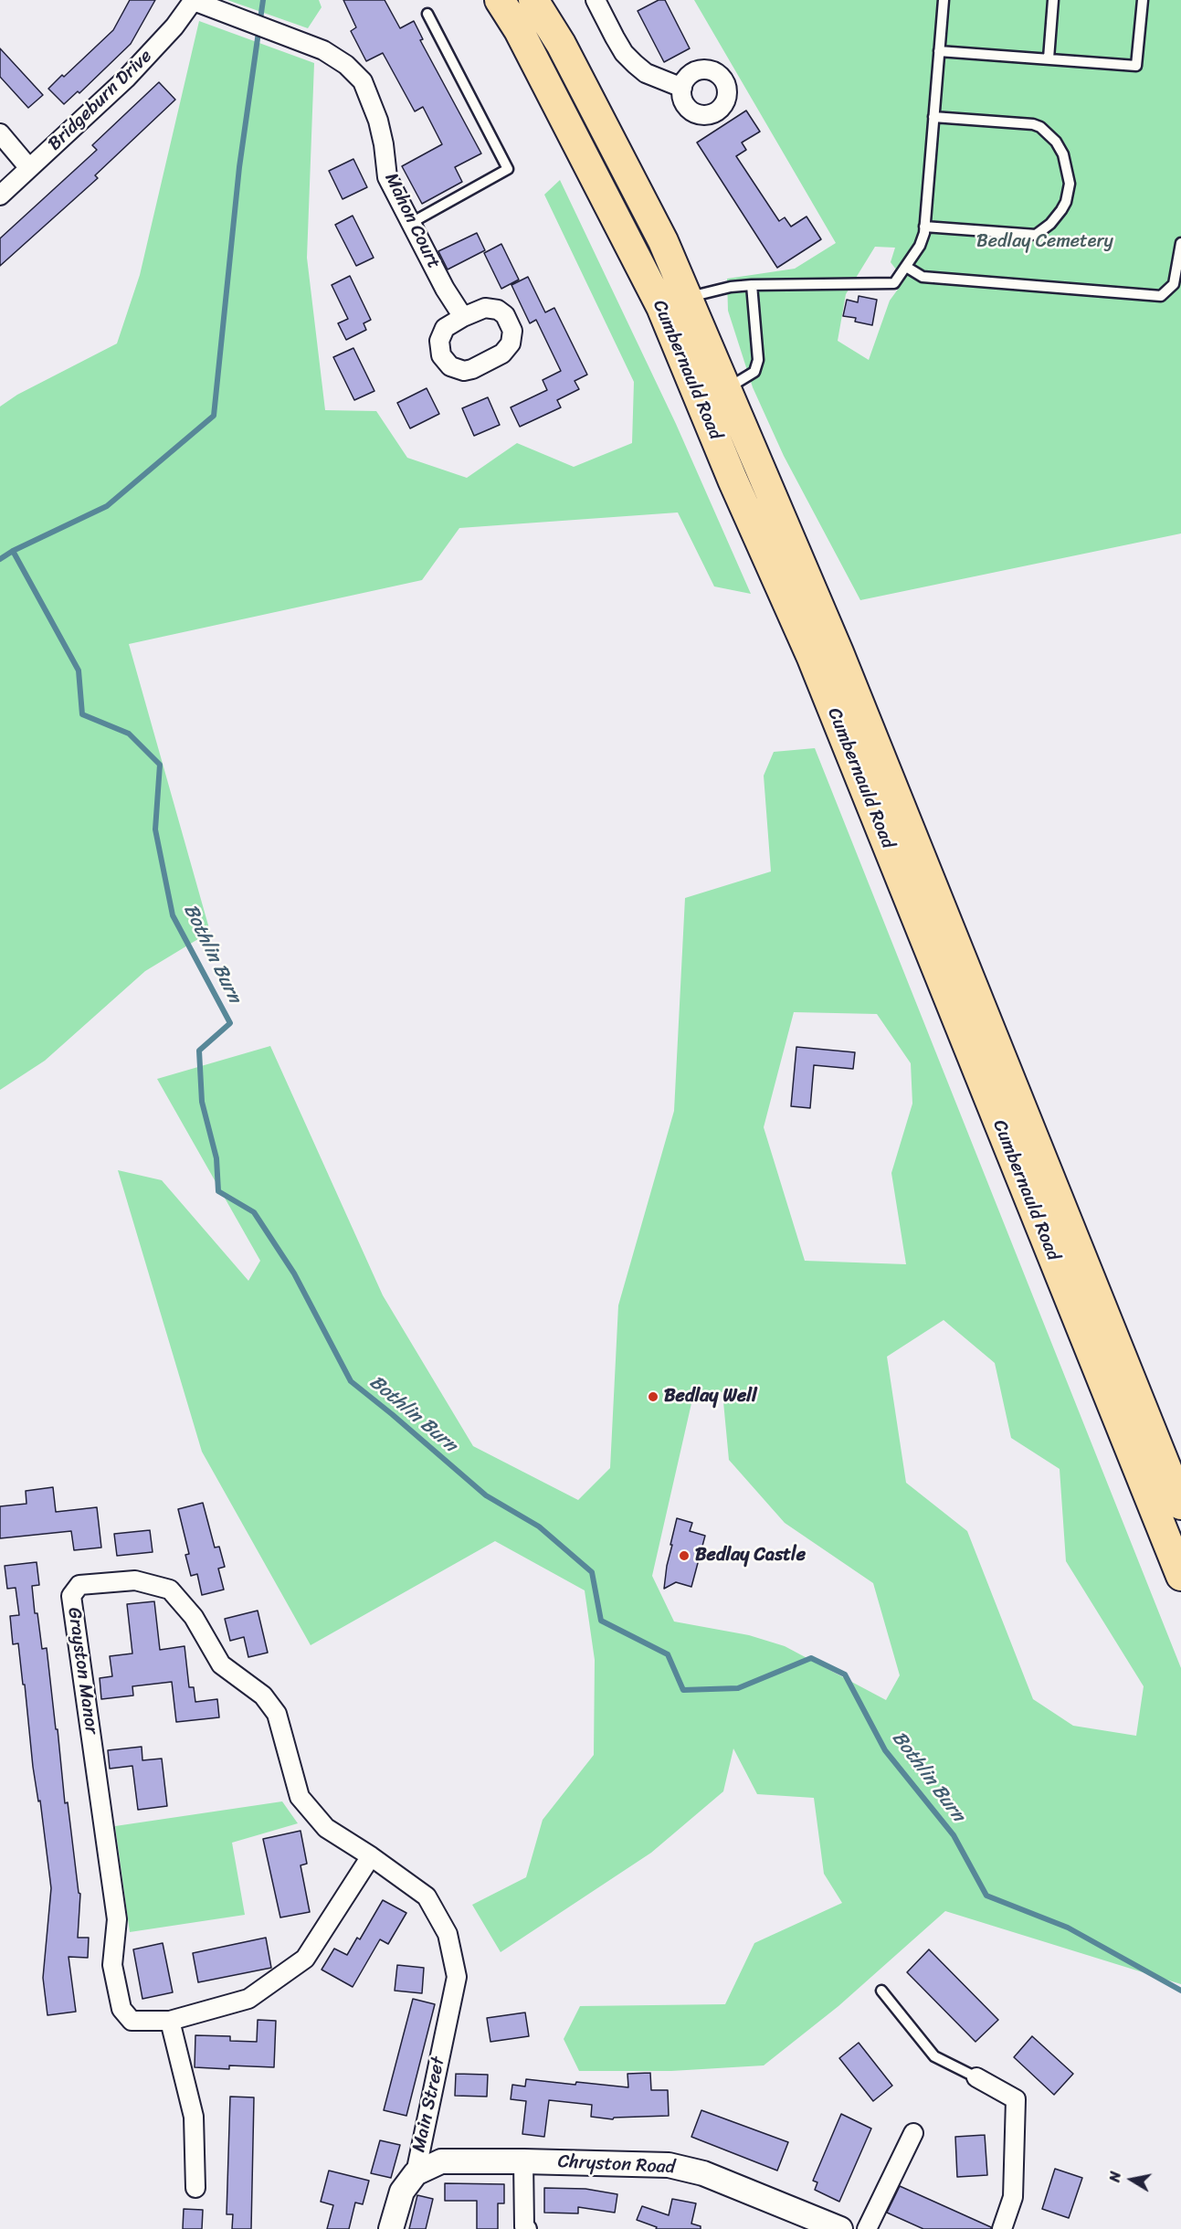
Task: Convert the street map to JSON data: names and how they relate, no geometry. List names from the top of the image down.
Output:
{
  "streets": {
    "main road": ["Cumbernauld Road"],
    "street": [
      "Bridgeburn Drive",
      "Mahon Court",
      "Grayston Manor",
      "Main Street",
      "Chryston Road"
    ]
  },
  "crossings": [
    ["Bridgeburn Drive", "Mahon Court"],
    ["Grayston Manor", "Main Street"],
    ["Main Street", "Chryston Road"]
  ],
  "water": ["Bothlin Burn"],
  "parks": ["Bedlay Cemetery"],
  "places": ["Bedlay Well", "Bedlay Castle"],
  "north": "left"
}
